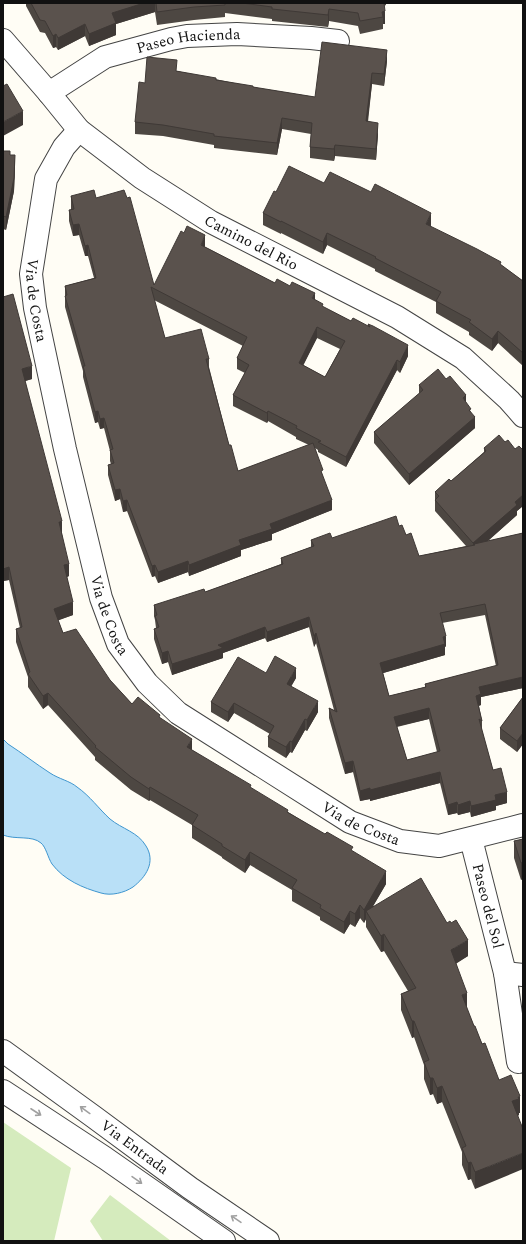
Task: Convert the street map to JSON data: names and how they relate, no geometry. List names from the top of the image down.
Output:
{
  "streets": {
    "street": [
      "Paseo Hacienda",
      "Camino del Rio",
      "Via de Costa",
      "Paseo del Sol",
      "Via Entrada"
    ]
  },
  "crossings": [
    ["Paseo Hacienda", "Camino del Rio"],
    ["Camino del Rio", "Via de Costa"],
    ["Via de Costa", "Paseo del Sol"]
  ]
}
